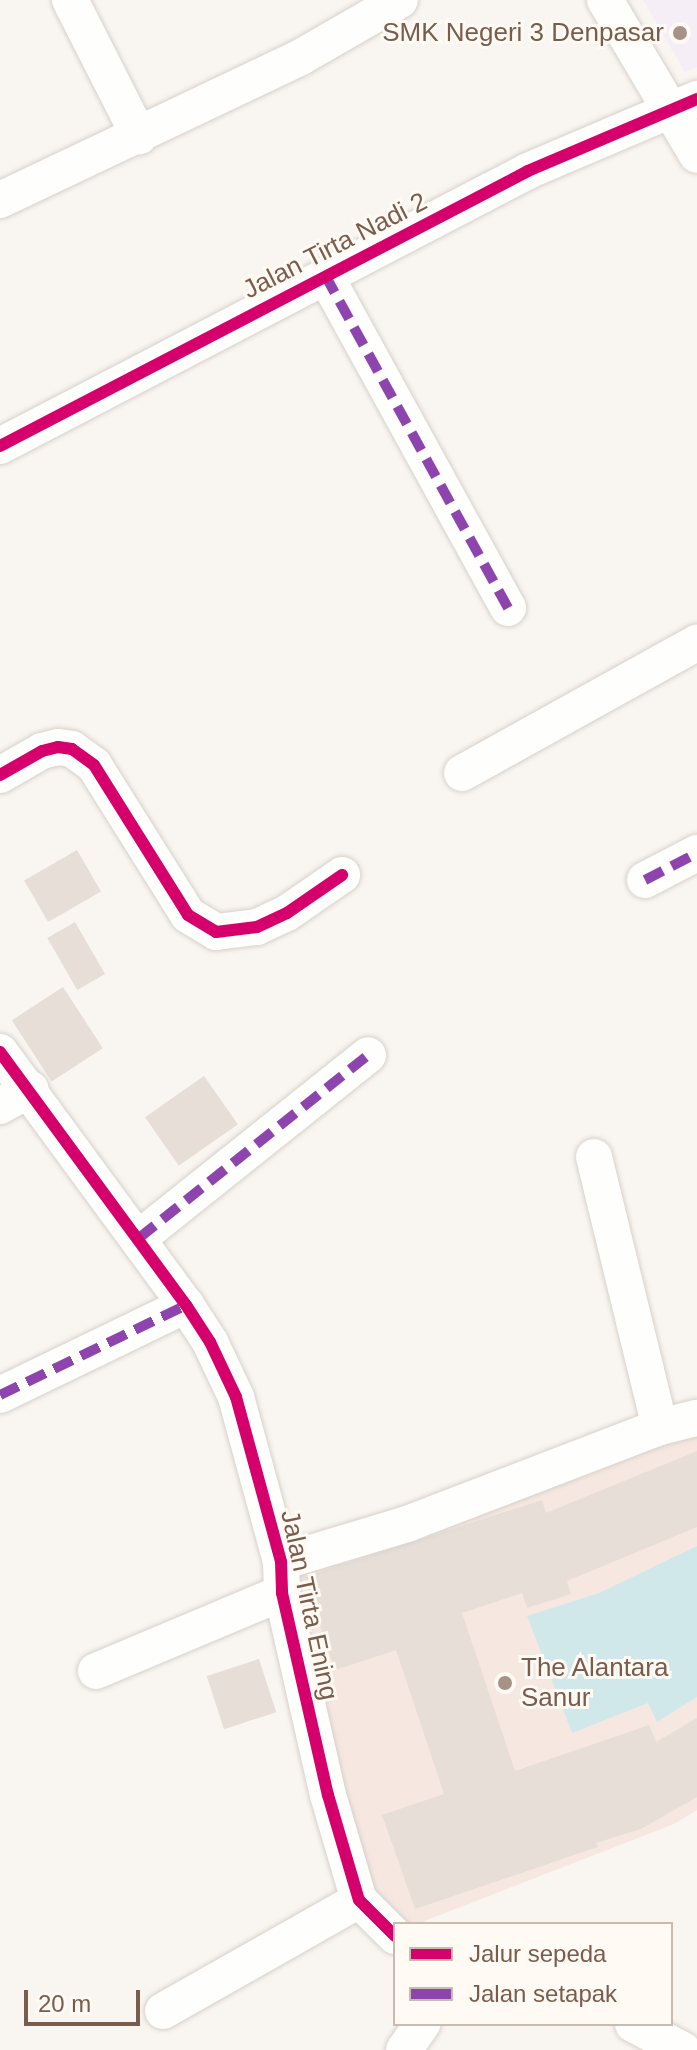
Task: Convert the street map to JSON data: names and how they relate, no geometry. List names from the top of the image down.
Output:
{
  "streets": {
    "street": ["Jalan Tirta Nadi 2", "Jalan Tirta Ening"]
  },
  "places": ["SMK Negeri 3 Denpasar", "The Alantara Sanur"],
  "legend": ["Jalur sepeda", "Jalan setapak"],
  "scale_bar": "20 m"
}
